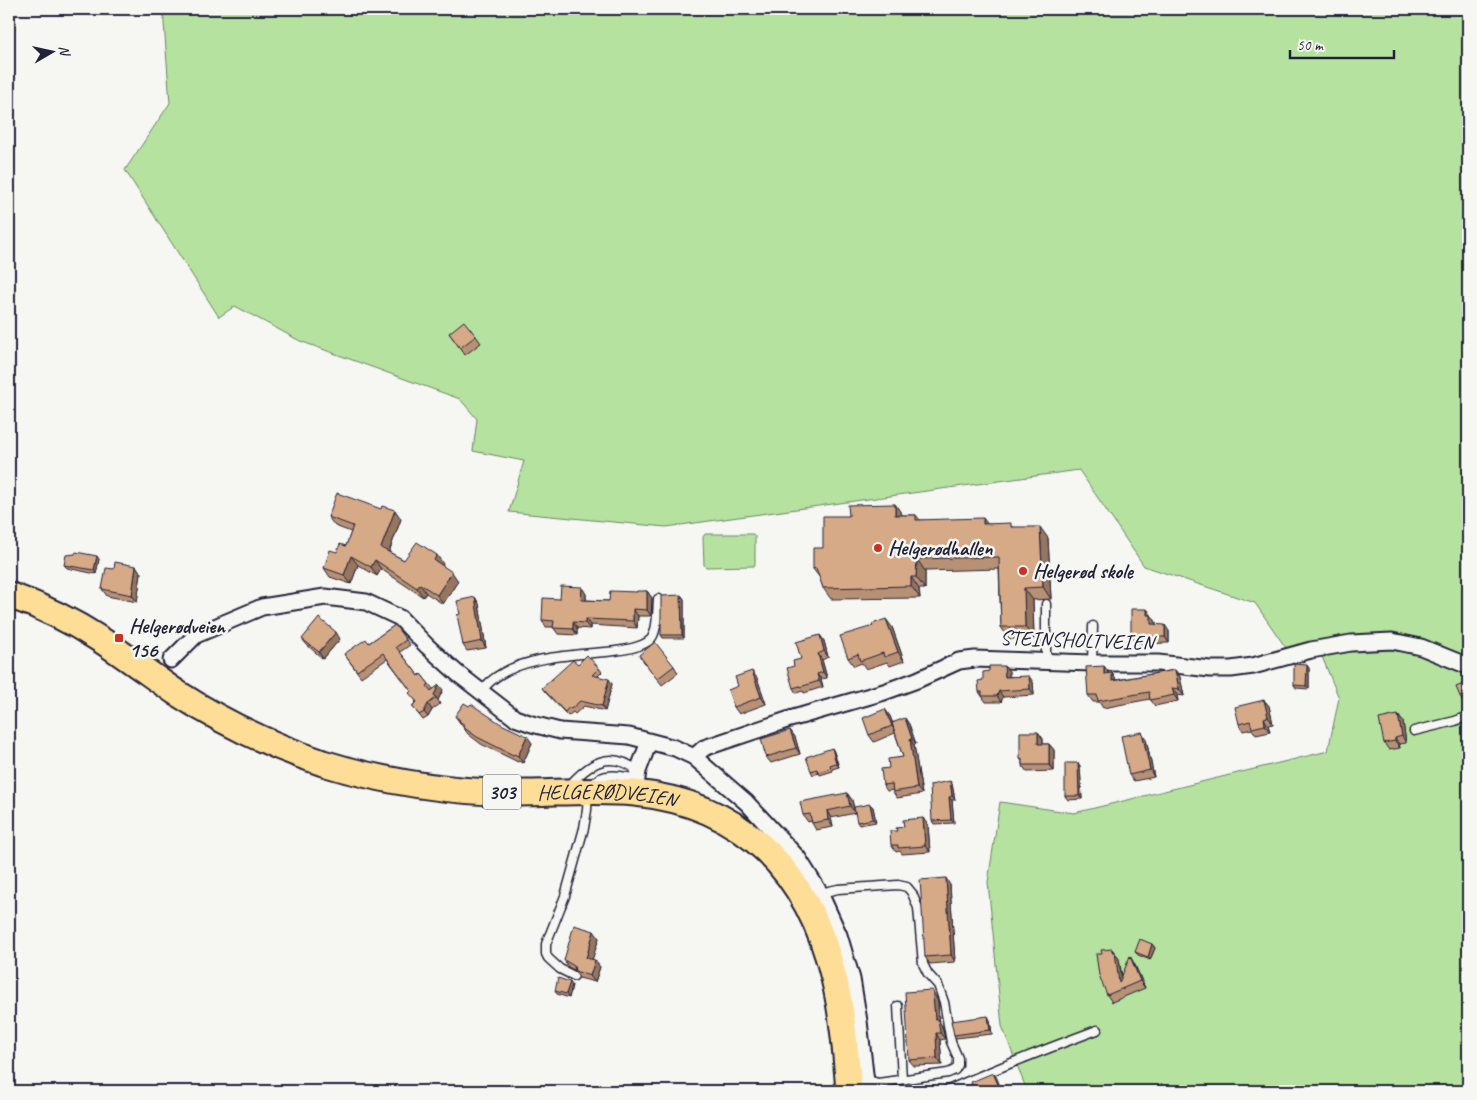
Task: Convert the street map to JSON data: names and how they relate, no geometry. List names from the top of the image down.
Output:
{
  "streets": {
    "main road": ["303", "HELGERØDVEIEN"],
    "street": ["STEINSHOLTVEIEN"]
  },
  "places": {
    "other": ["Helgerødhallen", "Helgerød skole"],
    "transit": ["Helgerødveien 156"]
  },
  "scale_bar": "50 m",
  "north": "right"
}
